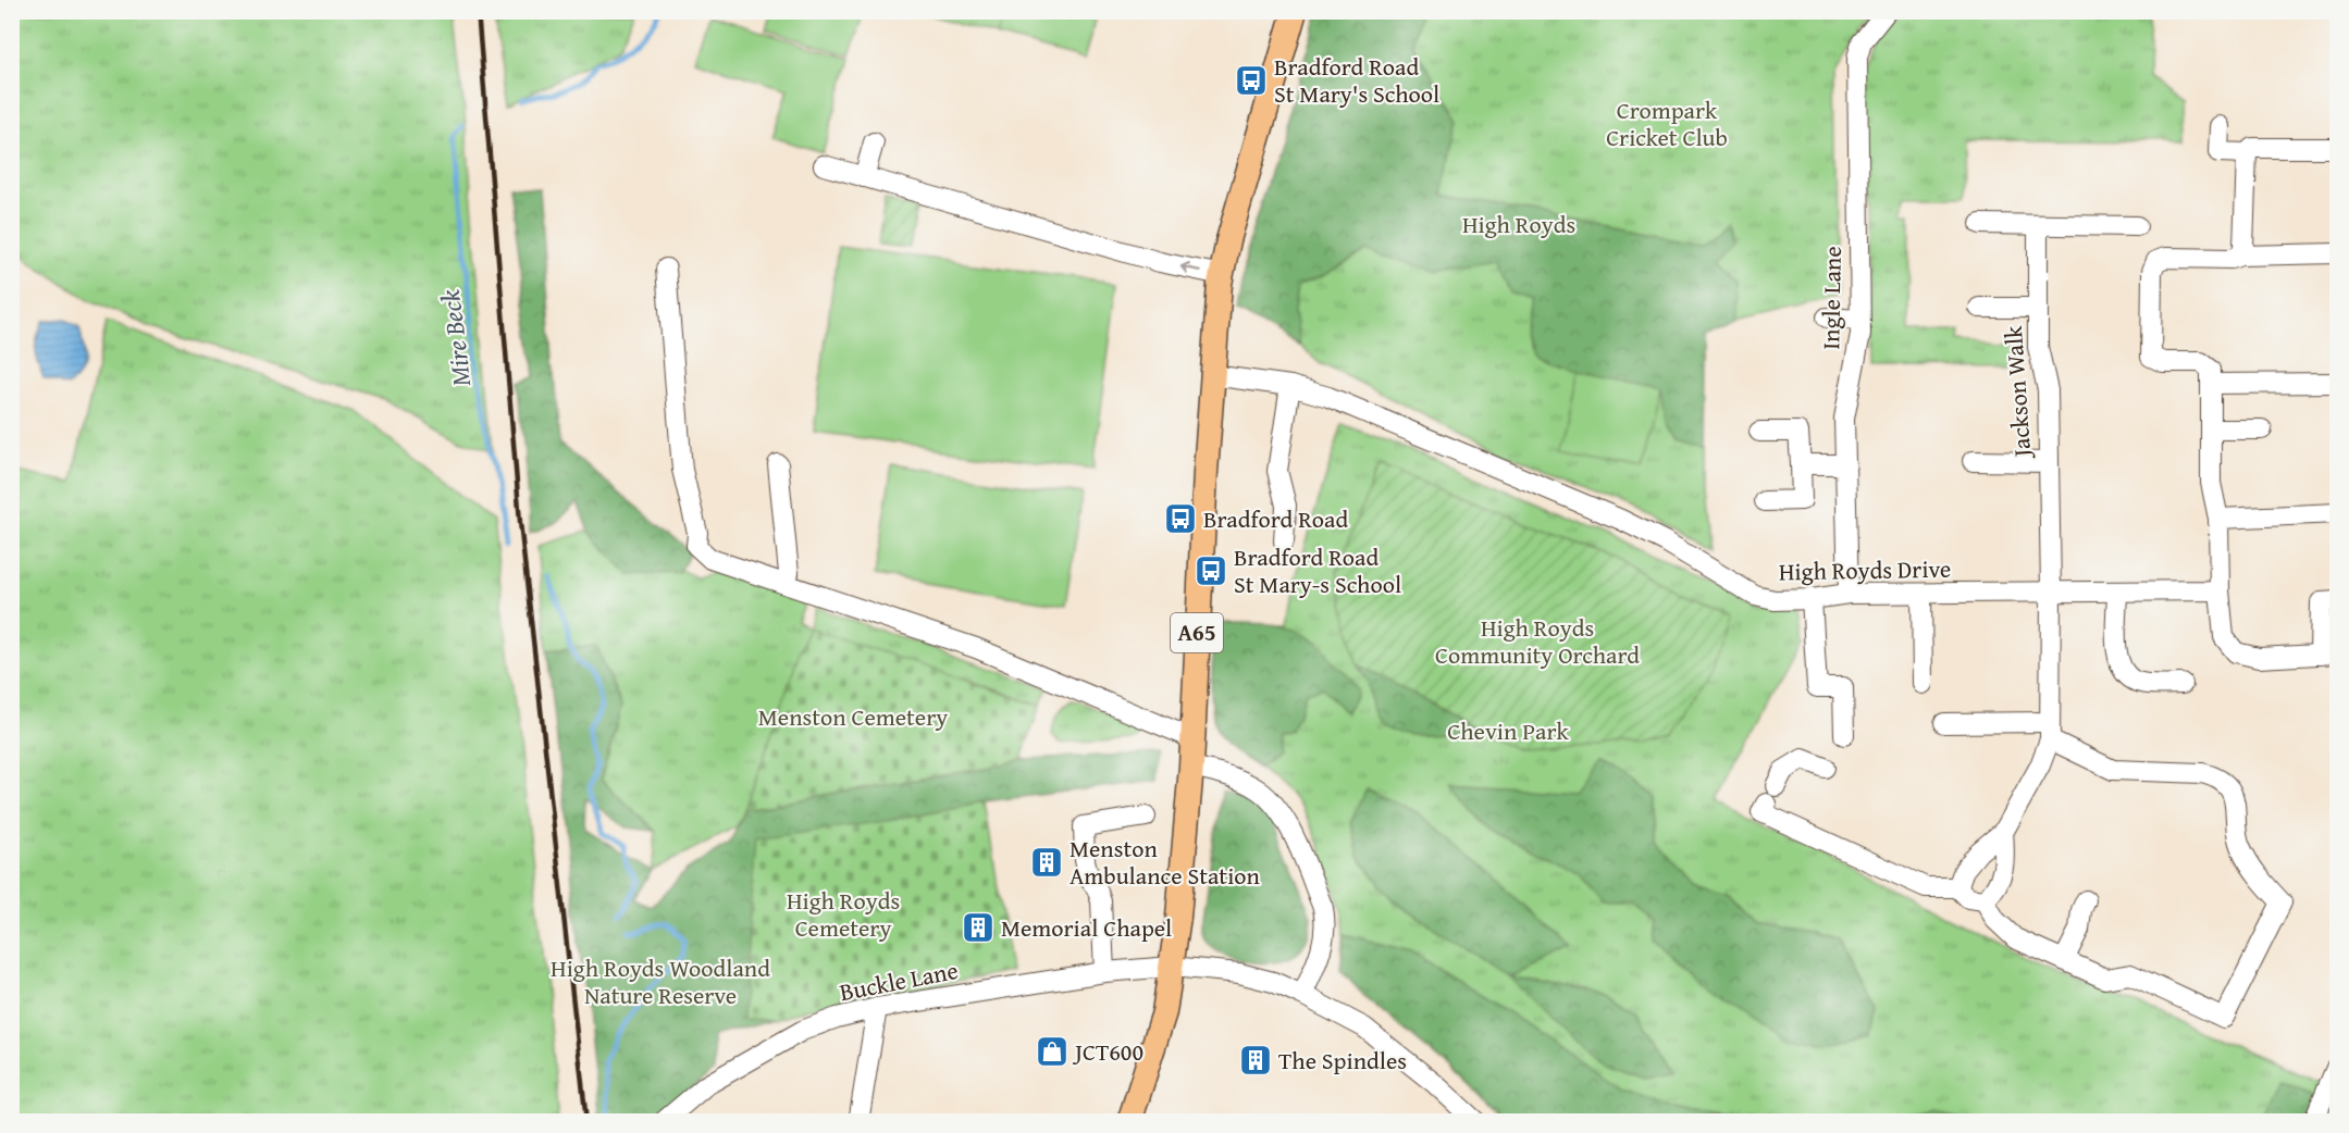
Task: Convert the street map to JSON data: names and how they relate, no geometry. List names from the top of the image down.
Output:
{
  "streets": {
    "main road": ["A65"],
    "street": [
      "Ingle Lane",
      "Jackson Walk",
      "High Royds Drive",
      "Buckle Lane"
    ]
  },
  "crossings": [
    ["Ingle Lane", "High Royds Drive"],
    ["Jackson Walk", "High Royds Drive"],
    ["High Royds Drive", "A65"],
    ["A65", "Buckle Lane"]
  ],
  "water": ["Mire Beck"],
  "parks": [
    "Crompark Cricket Club",
    "High Royds",
    "High Royds Community Orchard",
    "Menston Cemetery",
    "Chevin Park",
    "High Royds Cemetery",
    "High Royds Woodland Nature Reserve"
  ],
  "places": {
    "bus stop": ["Bradford Road St Mary's School", "Bradford Road", "Bradford Road St Mary-s School"],
    "building": ["Menston Ambulance Station", "Memorial Chapel", "The Spindles"],
    "shop": ["JCT600"]
  }
}
